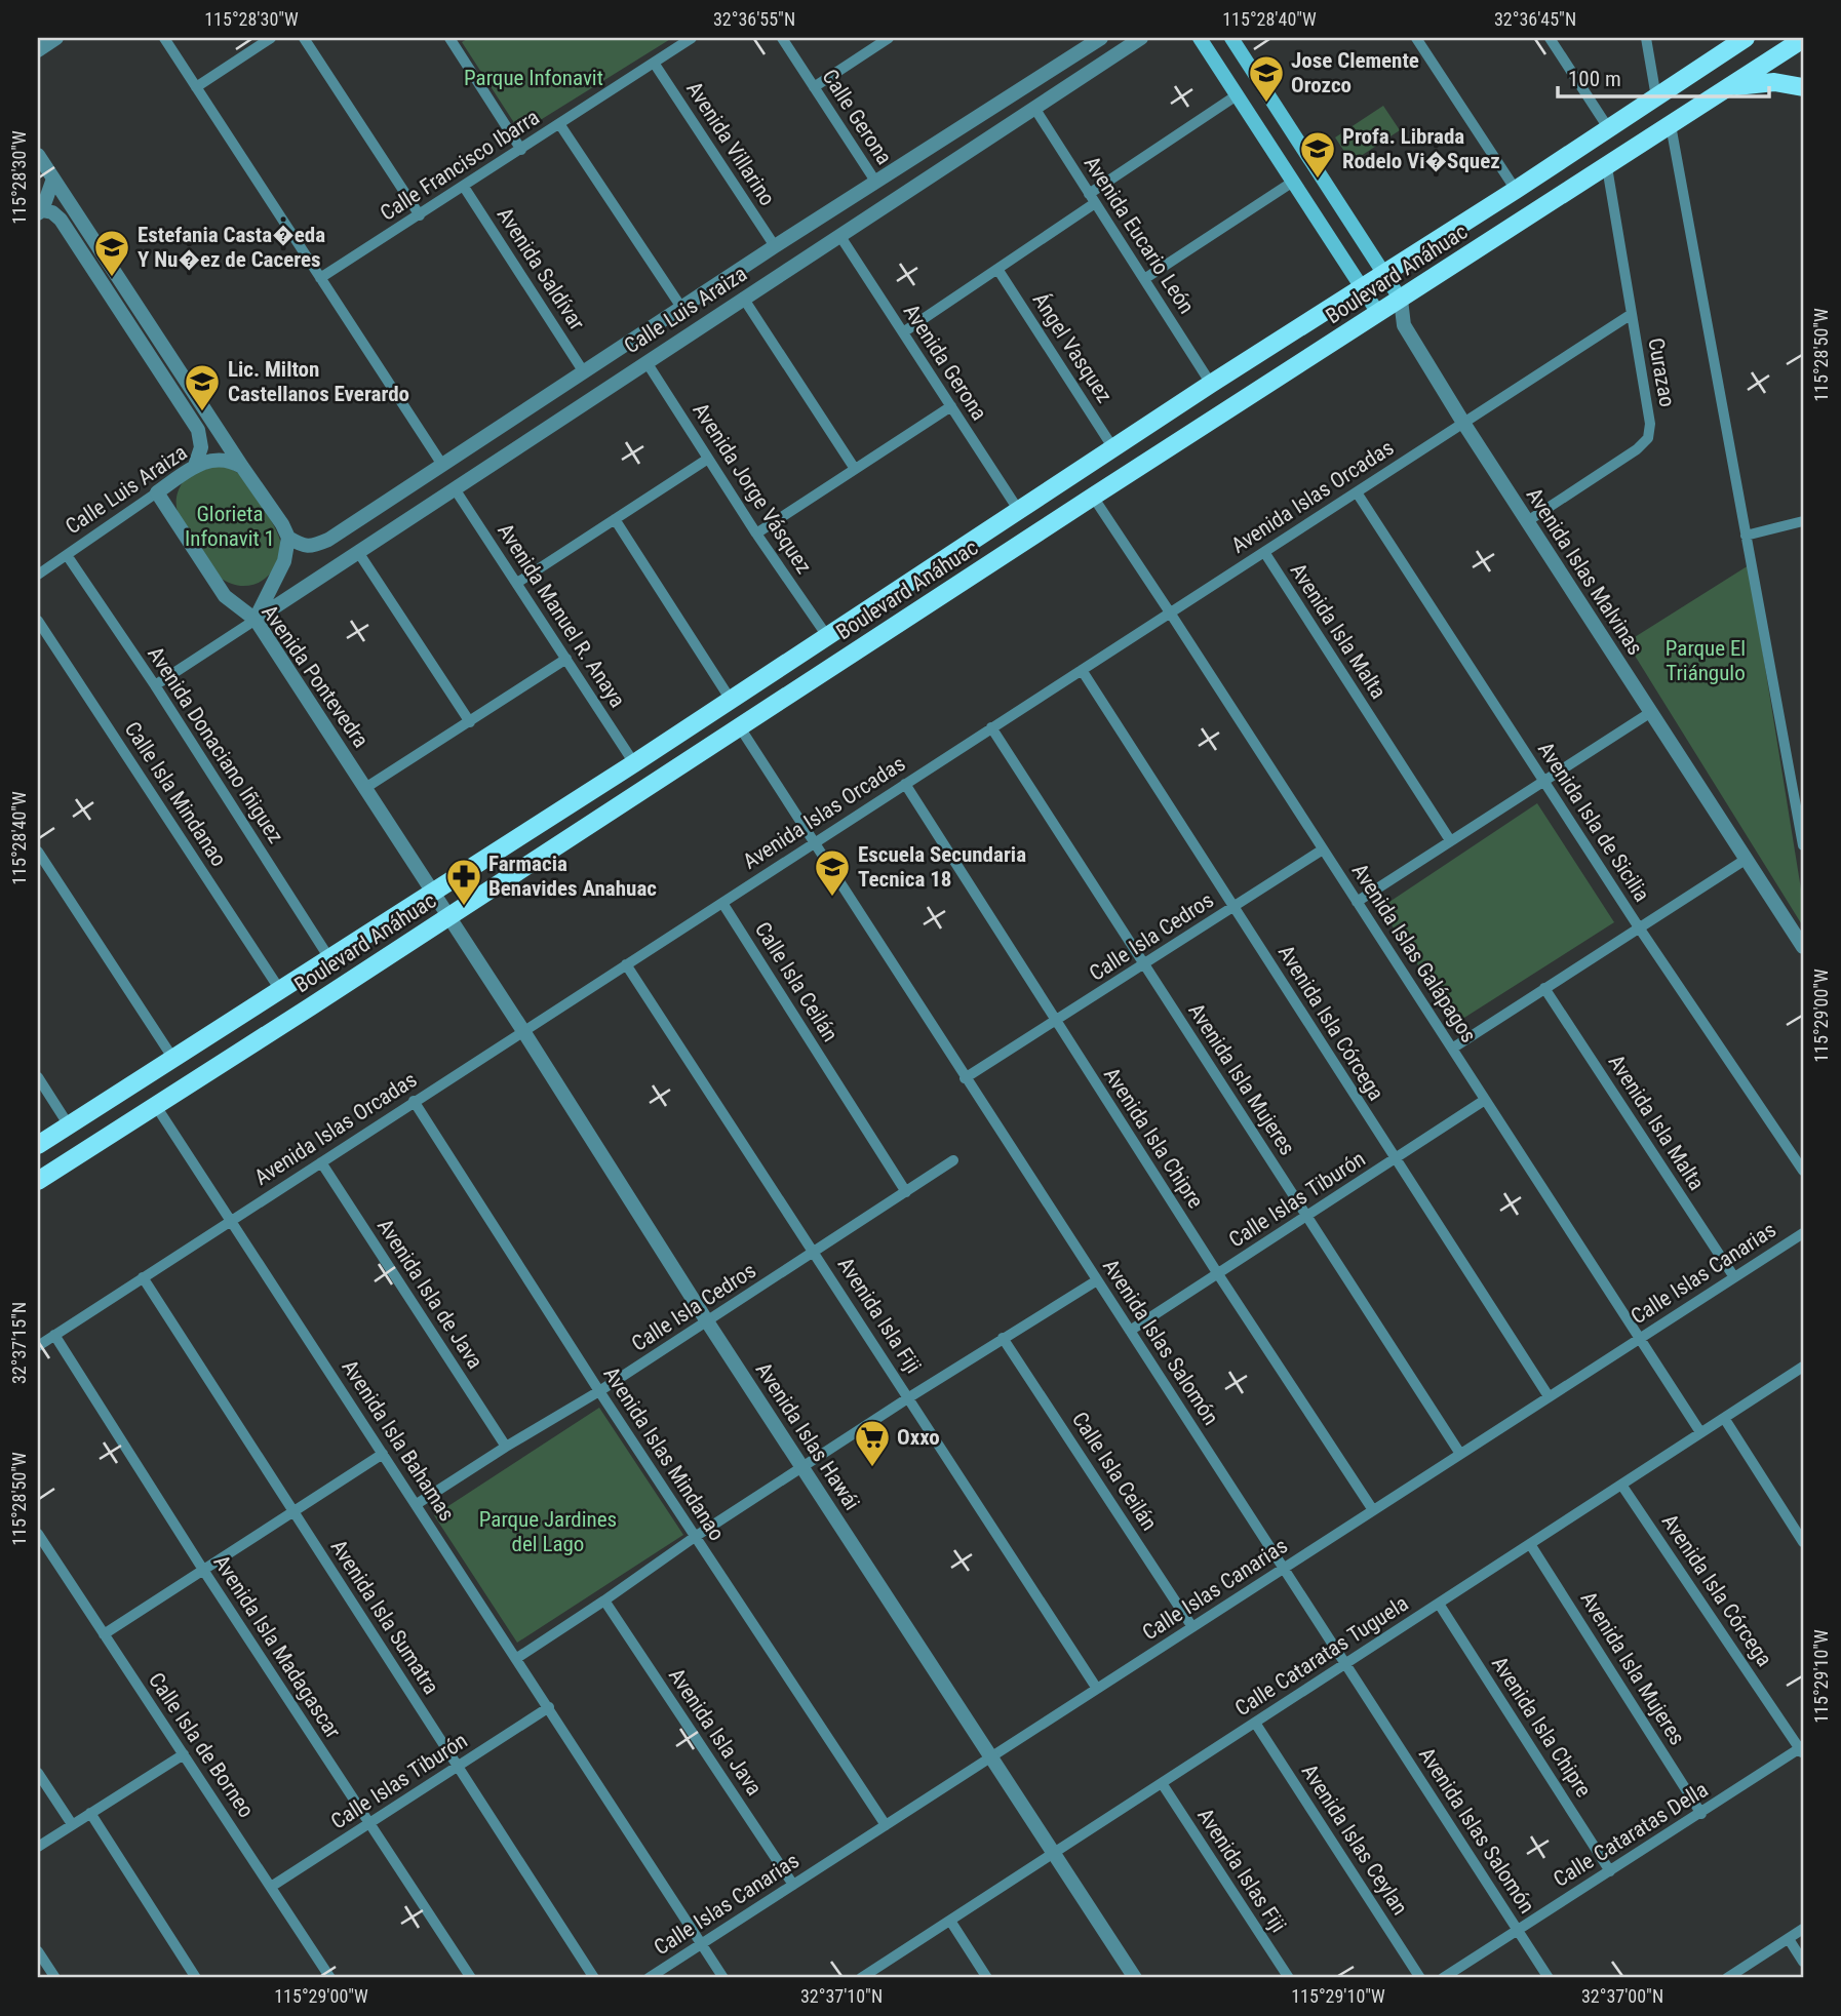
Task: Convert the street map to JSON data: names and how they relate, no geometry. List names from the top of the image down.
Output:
{
  "streets": {
    "main road": ["Boulevard Anáhuac"],
    "street": [
      "Calle Gerona",
      "Avenida Villarino",
      "Calle Francisco Ibarra",
      "Avenida Eucario León",
      "Avenida Saldívar",
      "Calle Luis Araiza",
      "Ángel Vasquez",
      "Avenida Gerona",
      "Curazao",
      "Avenida Jorge Vásquez",
      "Avenida Islas Orcadas",
      "Avenida Islas Malvinas",
      "Avenida Manuel R. Anaya",
      "Avenida Isla Malta",
      "Avenida Pontevedra",
      "Avenida Donaciano Iñiguez",
      "Calle Isla Mindanao",
      "Avenida Isla de Sicilia",
      "Calle Isla Cedros",
      "Avenida Islas Galápagos",
      "Calle Isla Ceilán",
      "Avenida Isla Córcega",
      "Avenida Isla Mujeres",
      "Avenida Isla Chipre",
      "Calle Islas Tiburón",
      "Calle Islas Canarias",
      "Avenida Isla de Java",
      "Avenida Isla Fiji",
      "Avenida Islas Salomón",
      "Avenida Islas Hawái",
      "Avenida Isla Bahamas",
      "Avenida Islas Mindanao",
      "Avenida Isla Sumatra",
      "Avenida Isla Madagascar",
      "Calle Cataratas Tuguela",
      "Avenida Isla Java",
      "Calle Isla de Borneo",
      "Calle Cataratas Della",
      "Avenida Islas Ceylan",
      "Avenida Islas Fiji"
    ]
  },
  "crossings": [
    ["Calle Gerona", "Calle Luis Araiza"],
    ["Avenida Villarino", "Calle Francisco Ibarra"],
    ["Avenida Villarino", "Calle Luis Araiza"],
    ["Calle Francisco Ibarra", "Avenida Saldívar"],
    ["Avenida Eucario León", "Boulevard Anáhuac"],
    ["Avenida Eucario León", "Calle Luis Araiza"],
    ["Avenida Saldívar", "Calle Luis Araiza"],
    ["Boulevard Anáhuac", "Ángel Vasquez"],
    ["Boulevard Anáhuac", "Avenida Gerona"],
    ["Boulevard Anáhuac", "Curazao"],
    ["Boulevard Anáhuac", "Avenida Jorge Vásquez"],
    ["Boulevard Anáhuac", "Avenida Islas Malvinas"],
    ["Boulevard Anáhuac", "Avenida Manuel R. Anaya"],
    ["Boulevard Anáhuac", "Avenida Pontevedra"],
    ["Boulevard Anáhuac", "Avenida Donaciano Iñiguez"],
    ["Boulevard Anáhuac", "Calle Isla Mindanao"],
    ["Boulevard Anáhuac", "Avenida Islas Galápagos"],
    ["Boulevard Anáhuac", "Avenida Islas Salomón"],
    ["Boulevard Anáhuac", "Avenida Islas Hawái"],
    ["Boulevard Anáhuac", "Avenida Isla Bahamas"],
    ["Calle Luis Araiza", "Avenida Gerona"],
    ["Calle Luis Araiza", "Avenida Jorge Vásquez"],
    ["Calle Luis Araiza", "Avenida Manuel R. Anaya"],
    ["Calle Luis Araiza", "Avenida Pontevedra"],
    ["Calle Luis Araiza", "Avenida Donaciano Iñiguez"],
    ["Curazao", "Avenida Islas Orcadas"],
    ["Curazao", "Avenida Islas Malvinas"],
    ["Avenida Islas Orcadas", "Avenida Islas Malvinas"],
    ["Avenida Islas Orcadas", "Avenida Isla Malta"],
    ["Avenida Islas Orcadas", "Avenida Isla de Sicilia"],
    ["Avenida Islas Orcadas", "Avenida Islas Galápagos"],
    ["Avenida Islas Orcadas", "Calle Isla Ceilán"],
    ["Avenida Islas Orcadas", "Avenida Isla Córcega"],
    ["Avenida Islas Orcadas", "Avenida Isla Mujeres"],
    ["Avenida Islas Orcadas", "Avenida Isla Chipre"],
    ["Avenida Islas Orcadas", "Avenida Isla de Java"],
    ["Avenida Islas Orcadas", "Avenida Isla Fiji"],
    ["Avenida Islas Orcadas", "Avenida Islas Salomón"],
    ["Avenida Islas Orcadas", "Avenida Islas Hawái"],
    ["Avenida Islas Orcadas", "Avenida Isla Bahamas"],
    ["Avenida Islas Orcadas", "Avenida Islas Mindanao"],
    ["Avenida Islas Orcadas", "Avenida Isla Sumatra"],
    ["Avenida Islas Orcadas", "Avenida Isla Madagascar"],
    ["Avenida Isla Malta", "Calle Islas Canarias"],
    ["Avenida Pontevedra", "Avenida Islas Hawái"],
    ["Calle Isla Cedros", "Avenida Islas Galápagos"],
    ["Calle Isla Cedros", "Calle Isla Ceilán"],
    ["Calle Isla Cedros", "Avenida Isla Córcega"],
    ["Calle Isla Cedros", "Avenida Isla Mujeres"],
    ["Calle Isla Cedros", "Avenida Isla Chipre"],
    ["Calle Isla Cedros", "Avenida Isla de Java"],
    ["Calle Isla Cedros", "Avenida Isla Fiji"],
    ["Calle Isla Cedros", "Avenida Islas Salomón"],
    ["Calle Isla Cedros", "Avenida Islas Hawái"],
    ["Calle Isla Cedros", "Avenida Isla Bahamas"],
    ["Calle Isla Cedros", "Avenida Islas Mindanao"],
    ["Avenida Islas Galápagos", "Calle Islas Tiburón"],
    ["Avenida Islas Galápagos", "Calle Islas Canarias"],
    ["Avenida Islas Galápagos", "Calle Cataratas Tuguela"],
    ["Calle Isla Ceilán", "Calle Islas Canarias"],
    ["Avenida Isla Córcega", "Calle Islas Tiburón"],
    ["Avenida Isla Córcega", "Calle Islas Canarias"],
    ["Avenida Isla Córcega", "Calle Cataratas Tuguela"],
    ["Avenida Isla Córcega", "Calle Cataratas Della"],
    ["Avenida Isla Mujeres", "Calle Islas Tiburón"],
    ["Avenida Isla Mujeres", "Calle Islas Canarias"],
    ["Avenida Isla Mujeres", "Calle Cataratas Tuguela"],
    ["Avenida Isla Mujeres", "Calle Cataratas Della"],
    ["Avenida Isla Chipre", "Calle Islas Tiburón"],
    ["Avenida Isla Chipre", "Calle Islas Canarias"],
    ["Avenida Isla Chipre", "Calle Cataratas Tuguela"],
    ["Avenida Isla Chipre", "Calle Cataratas Della"],
    ["Calle Islas Tiburón", "Avenida Islas Salomón"],
    ["Calle Islas Tiburón", "Avenida Isla Bahamas"],
    ["Calle Islas Tiburón", "Avenida Isla Sumatra"],
    ["Calle Islas Tiburón", "Avenida Isla Madagascar"],
    ["Calle Islas Tiburón", "Calle Isla de Borneo"],
    ["Calle Islas Canarias", "Avenida Isla Fiji"],
    ["Calle Islas Canarias", "Avenida Islas Salomón"],
    ["Calle Islas Canarias", "Avenida Islas Hawái"],
    ["Calle Islas Canarias", "Avenida Isla Bahamas"],
    ["Calle Islas Canarias", "Avenida Islas Mindanao"],
    ["Calle Islas Canarias", "Avenida Isla Java"],
    ["Avenida Islas Salomón", "Calle Cataratas Tuguela"],
    ["Avenida Islas Salomón", "Calle Cataratas Della"],
    ["Avenida Islas Hawái", "Calle Cataratas Tuguela"],
    ["Calle Cataratas Tuguela", "Avenida Islas Ceylan"],
    ["Calle Cataratas Tuguela", "Avenida Islas Fiji"]
  ],
  "parks": [
    "Parque Infonavit",
    "Glorieta Infonavit 1",
    "Parque El Triángulo",
    "Parque Jardines del Lago"
  ],
  "places": {
    "school or university": [
      "Jose Clemente Orozco",
      "Profa. Librada Rodelo Vi�Squez",
      "Estefania Casta�eda Y Nu�ez de Caceres",
      "Lic. Milton Castellanos Everardo",
      "Escuela Secundaria Tecnica 18"
    ],
    "pharmacy": ["Farmacia Benavides Anahuac"],
    "supermarket": ["Oxxo"]
  },
  "scale_bar": "100 m",
  "coordinates": [
    "115°28'30\"W",
    "32°36'55\"N",
    "115°28'40\"W",
    "32°36'45\"N",
    "115°28'50\"W",
    "115°29'00\"W",
    "32°37'15\"N",
    "115°29'10\"W",
    "32°37'10\"N",
    "32°37'00\"N"
  ]
}
